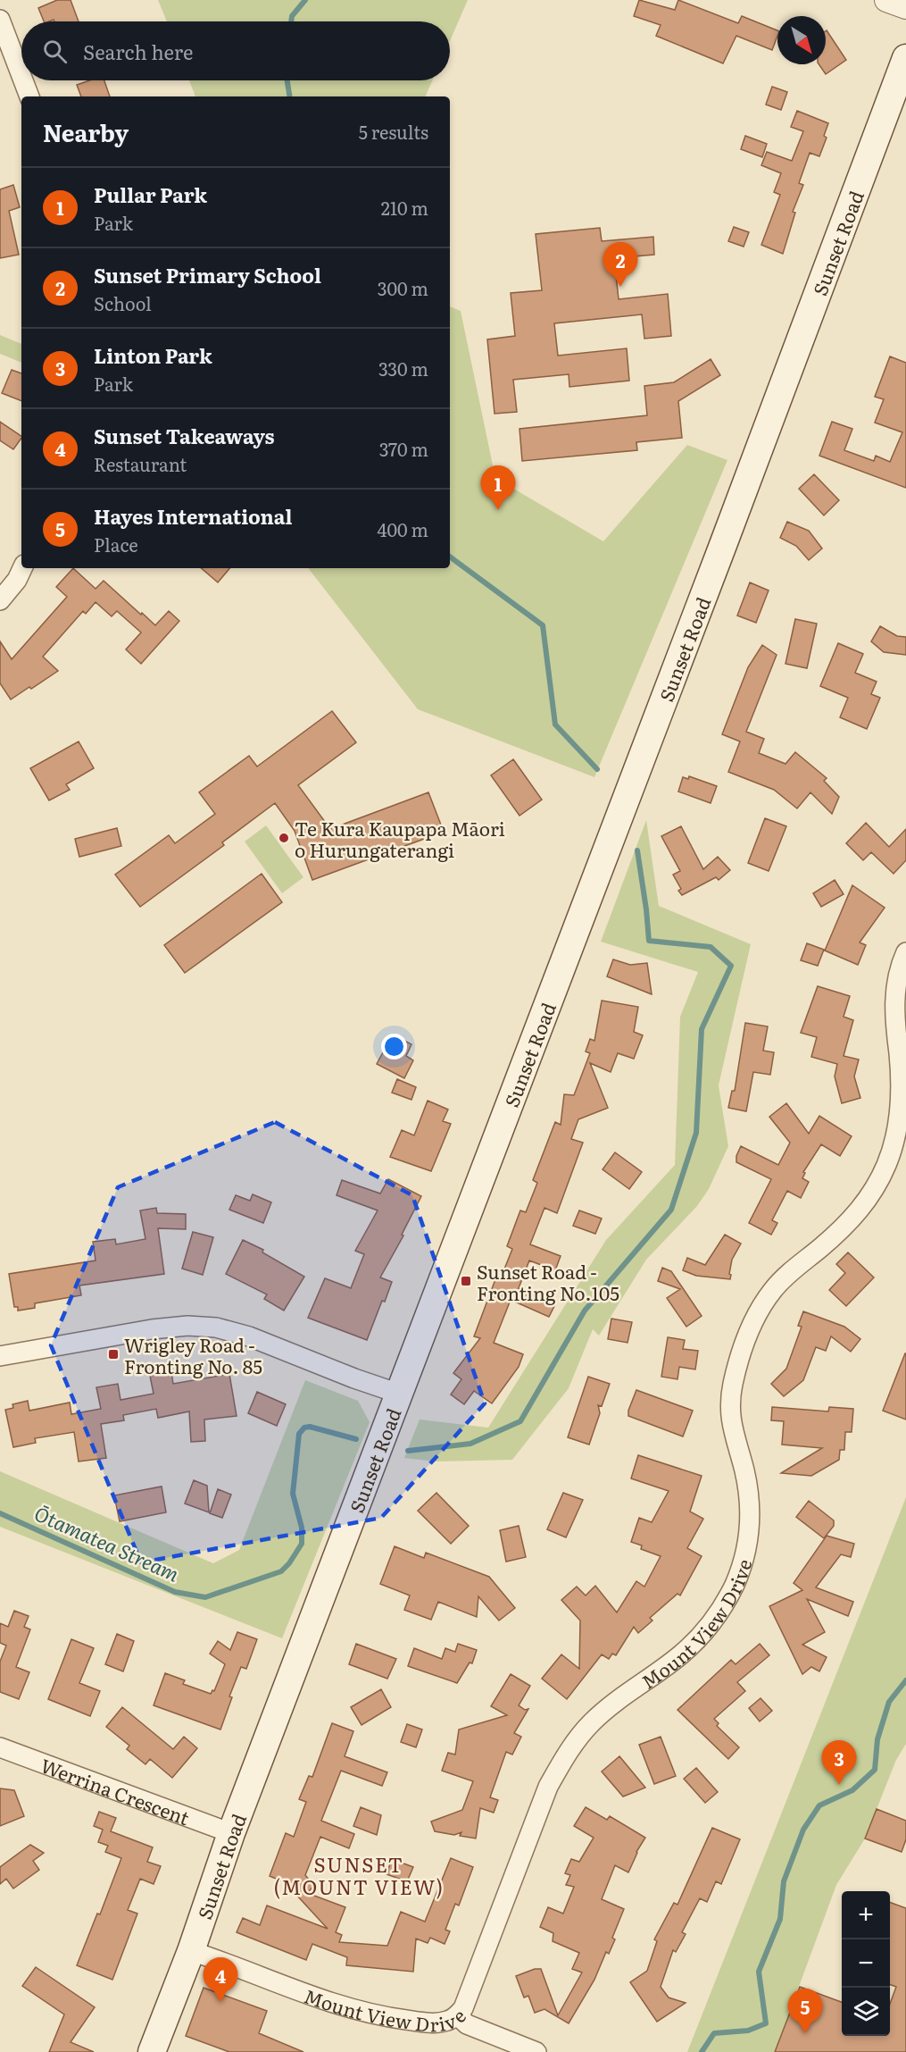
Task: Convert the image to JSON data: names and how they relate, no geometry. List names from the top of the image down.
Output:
{
  "streets": {
    "main road": ["Sunset Road"],
    "street": ["Mount View Drive", "Werrina Crescent"]
  },
  "crossings": [
    ["Sunset Road", "Mount View Drive"],
    ["Sunset Road", "Werrina Crescent"]
  ],
  "districts": ["SUNSET (MOUNT VIEW)"],
  "water": ["Ōtamatea Stream"],
  "places": {
    "other": ["Te Kura Kaupapa Māori o Hurungaterangi"],
    "transit": ["Sunset Road - Fronting No.105", "Wrigley Road - Fronting No. 85"]
  },
  "north": "bottom right",
  "page": {
    "search": "Search here",
    "heading": ["Nearby", "5 results"],
    "list": [
      {
        "mark": "1",
        "name": "Pullar Park",
        "note": "Park",
        "value": "210 m"
      },
      {
        "mark": "2",
        "name": "Sunset Primary School",
        "note": "School",
        "value": "300 m"
      },
      {
        "mark": "3",
        "name": "Linton Park",
        "note": "Park",
        "value": "330 m"
      },
      {
        "mark": "4",
        "name": "Sunset Takeaways",
        "note": "Restaurant",
        "value": "370 m"
      },
      {
        "mark": "5",
        "name": "Hayes International",
        "note": "Place",
        "value": "400 m"
      }
    ],
    "pins": [
      "2",
      "1",
      "3",
      "4",
      "5"
    ],
    "map_buttons": ["+", "−"]
  }
}
